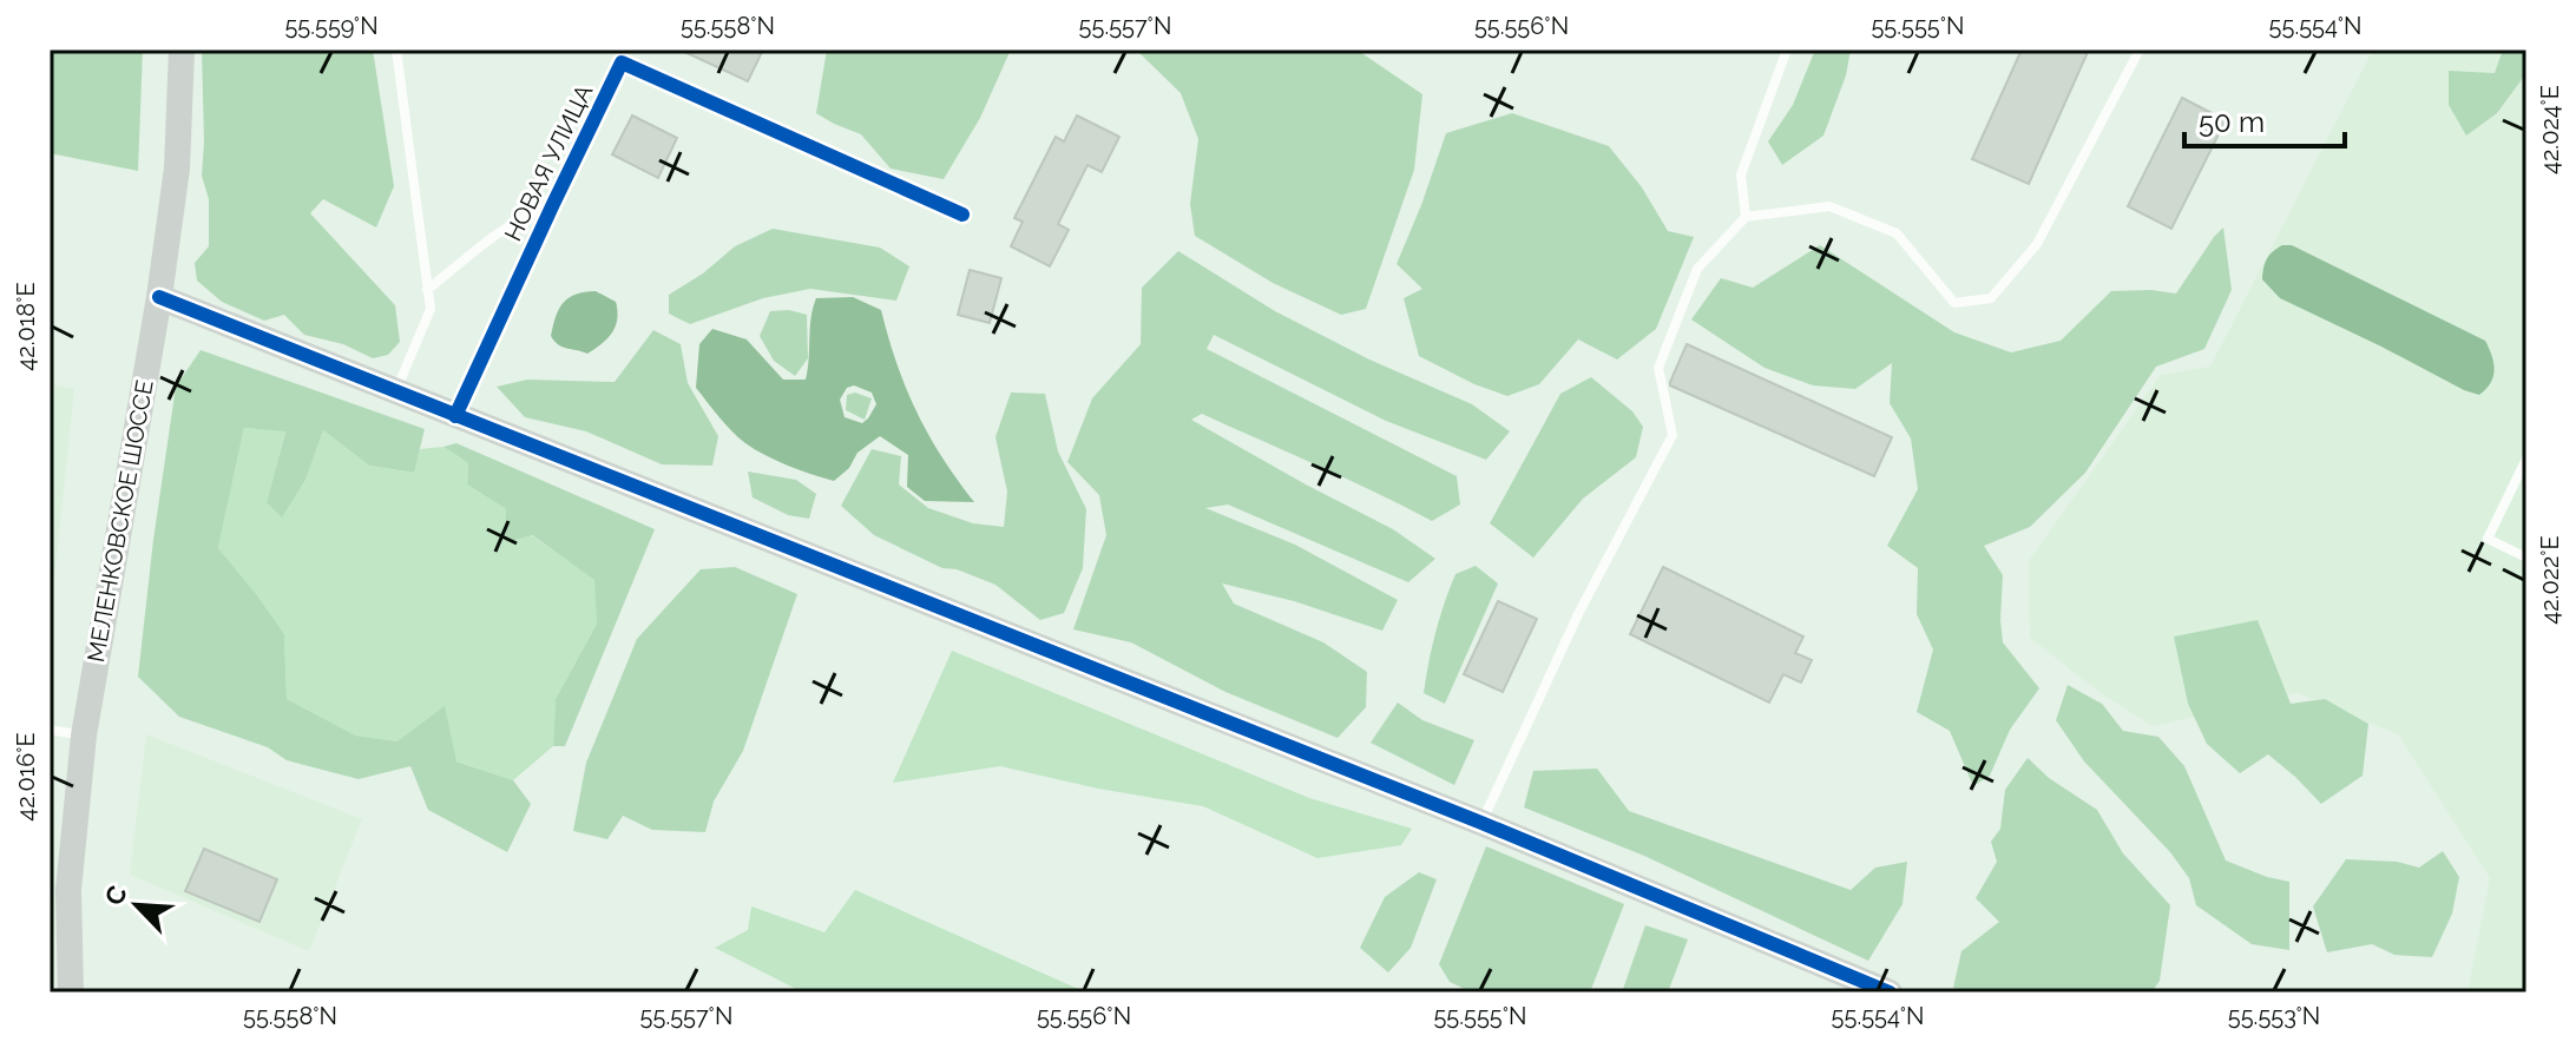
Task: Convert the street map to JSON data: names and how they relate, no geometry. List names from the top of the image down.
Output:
{
  "streets": {
    "street": ["НОВАЯ УЛИЦА", "МЕЛЕНКОВСКОЕ ШОССЕ"]
  },
  "scale_bar": "50 m",
  "north": "top left",
  "coordinates": [
    "55.559°N",
    "55.558°N",
    "55.557°N",
    "55.556°N",
    "55.555°N",
    "55.554°N",
    "42.024°E",
    "42.018°E",
    "42.022°E",
    "42.016°E",
    "55.553°N"
  ]
}
